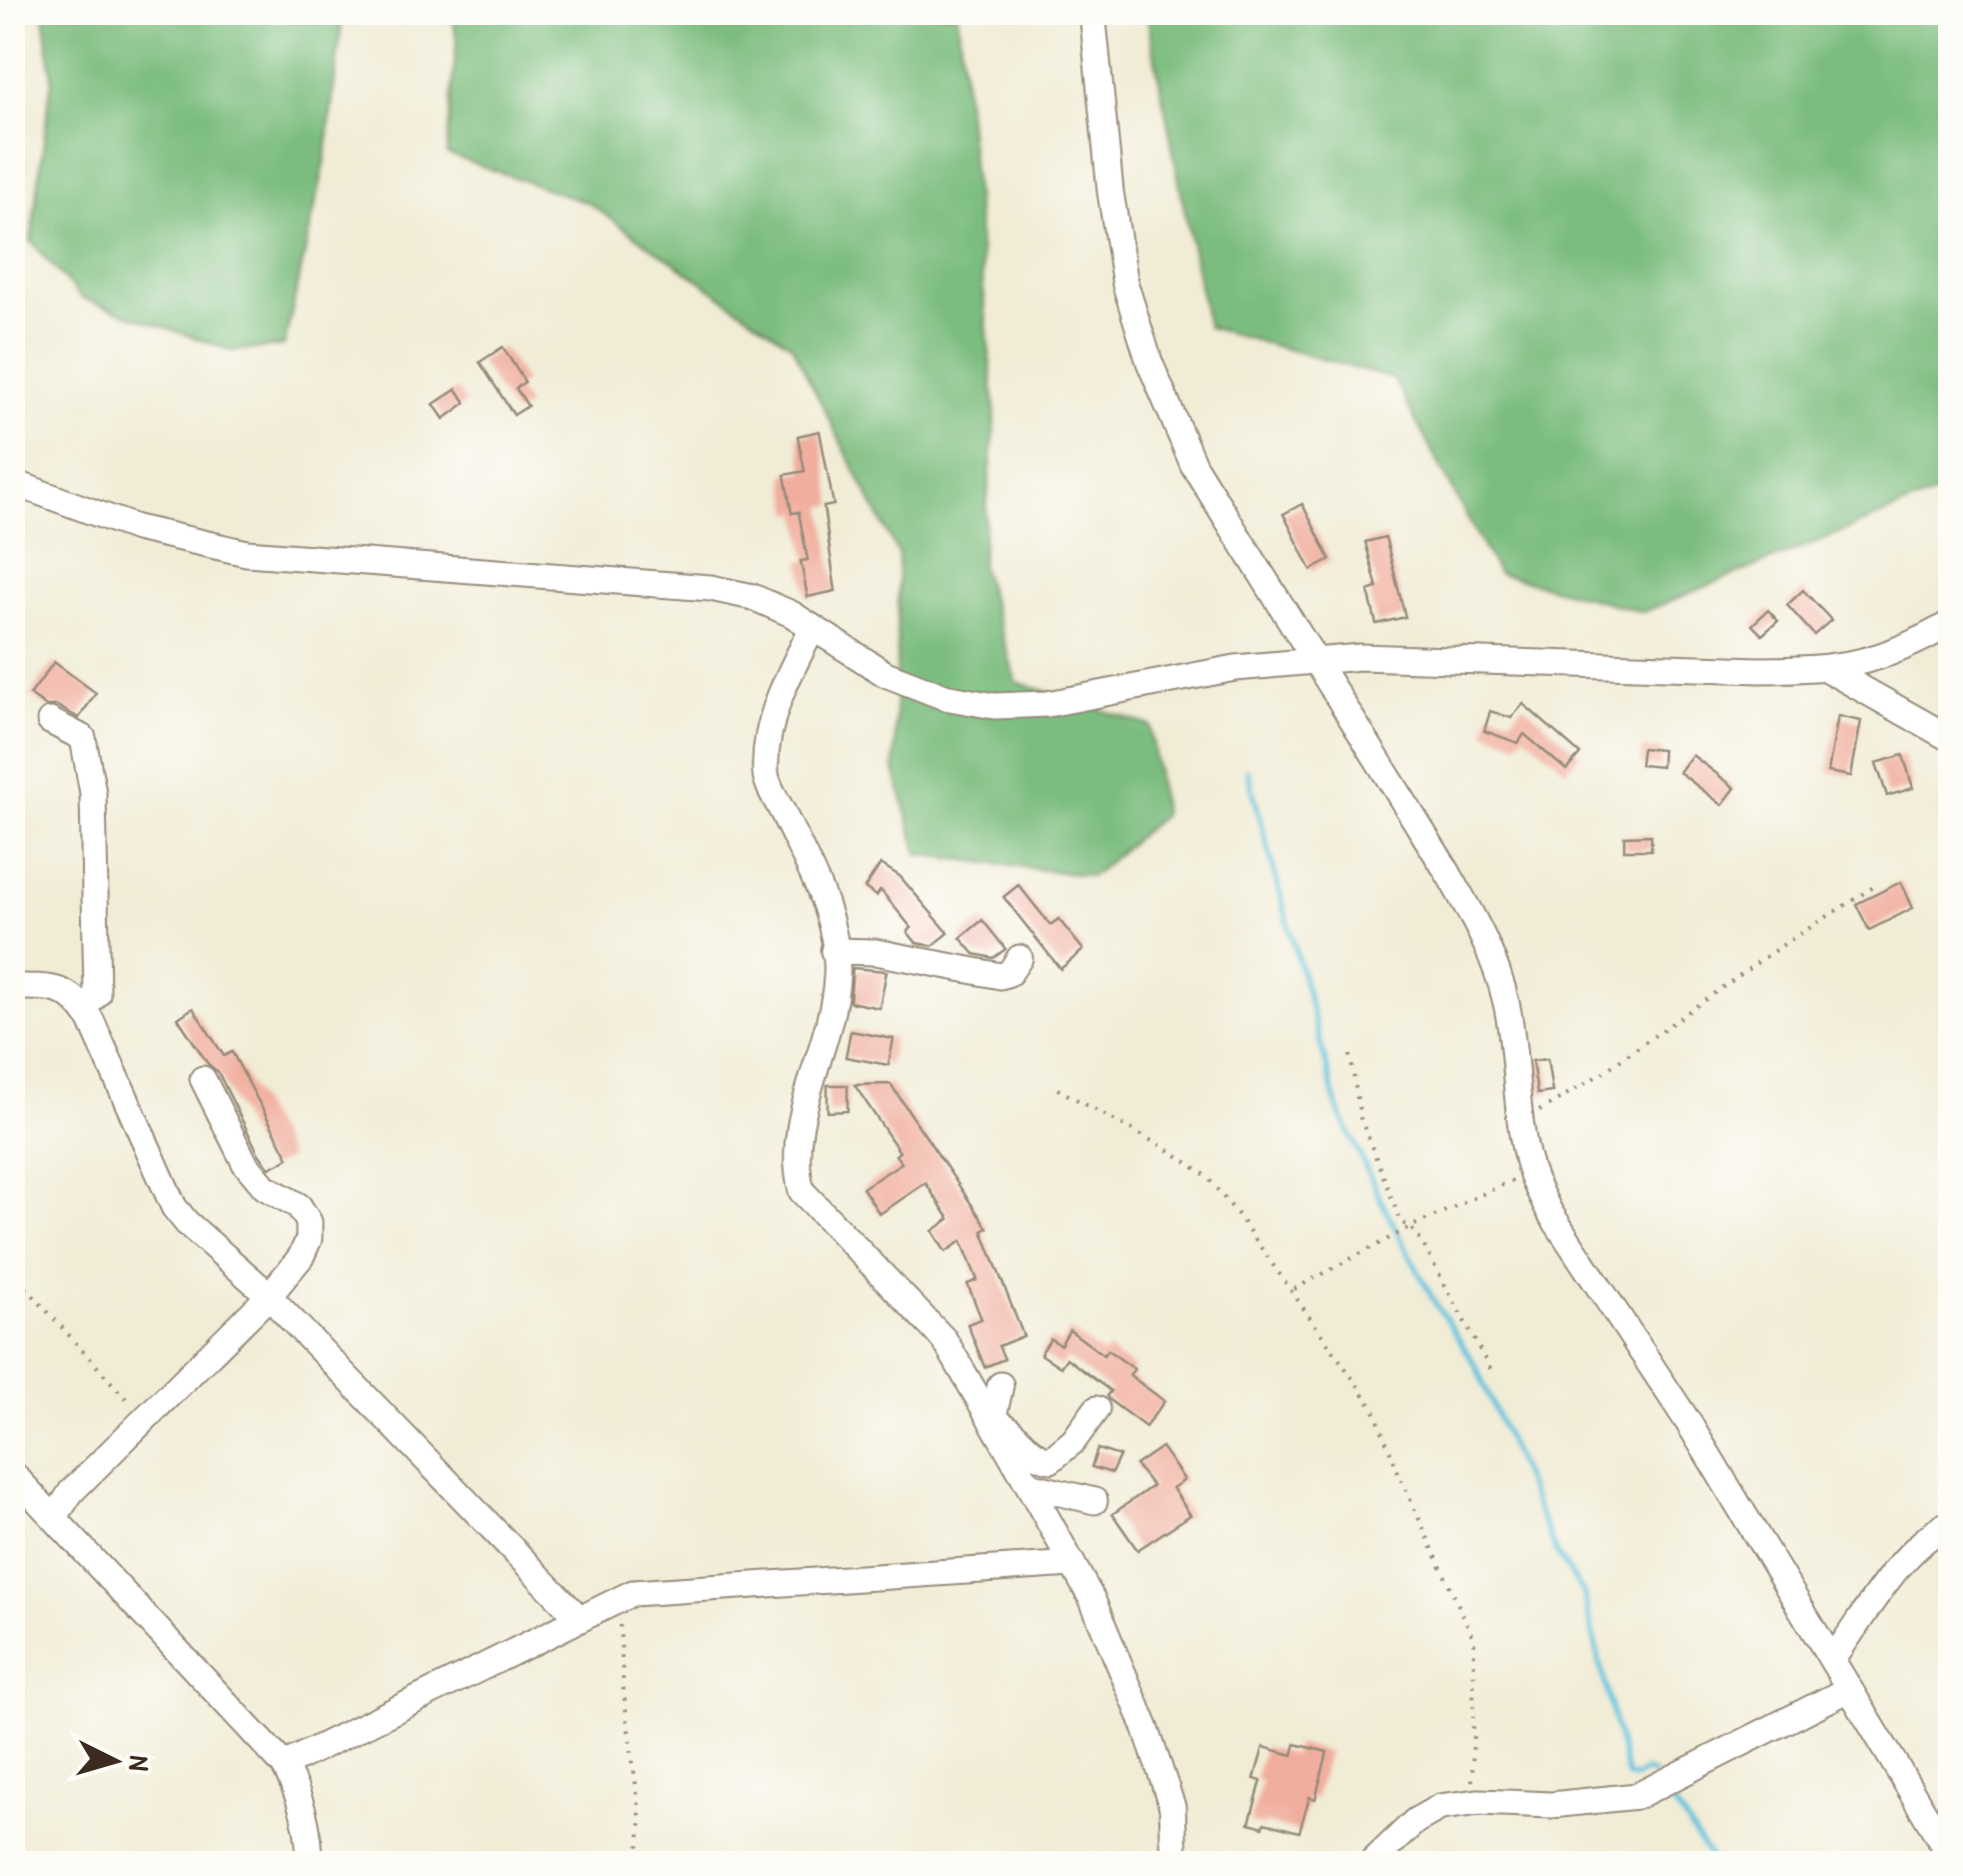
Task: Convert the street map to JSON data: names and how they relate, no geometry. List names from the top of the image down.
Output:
{
  "north": "right"
}
